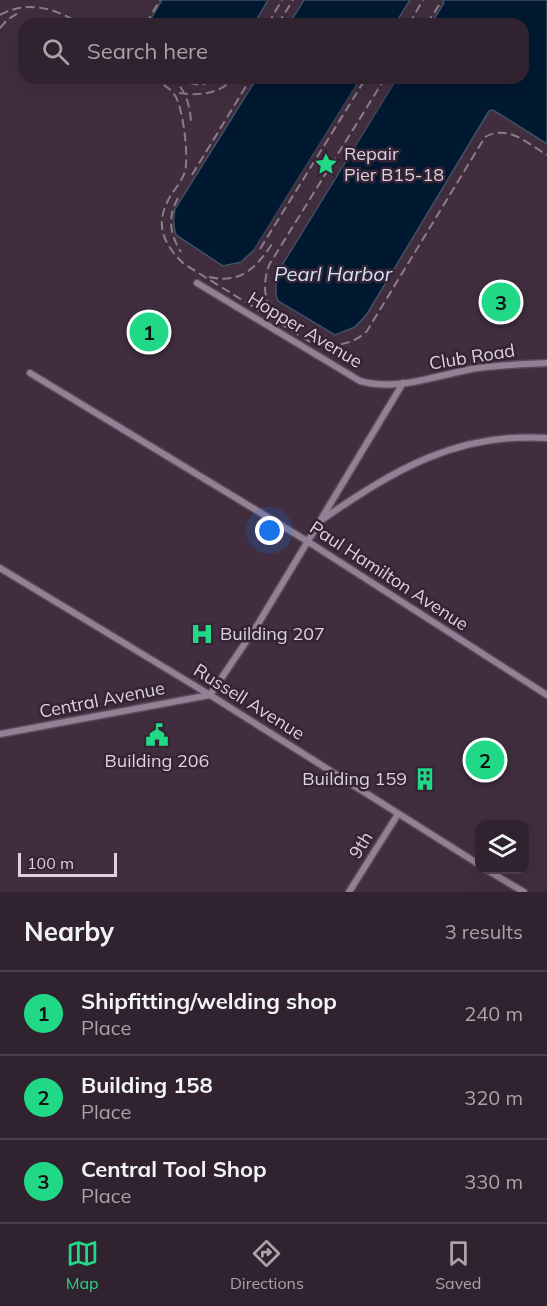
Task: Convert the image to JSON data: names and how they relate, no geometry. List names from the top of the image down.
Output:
{
  "streets": {
    "street": [
      "Hopper Avenue",
      "Club Road",
      "Paul Hamilton Avenue",
      "Central Avenue",
      "Russell Avenue",
      "9th"
    ]
  },
  "crossings": [
    ["Hopper Avenue", "Club Road"],
    ["Central Avenue", "Russell Avenue"],
    ["Russell Avenue", "9th"]
  ],
  "water": ["Pearl Harbor"],
  "places": {
    "place": ["Repair Pier B15-18"],
    "hospital": ["Building 207"],
    "public building": ["Building 206"],
    "building": ["Building 159"]
  },
  "scale_bar": "100 m",
  "page": {
    "search": "Search here",
    "pins": ["3", "1", "2"],
    "scale": "100 m",
    "heading": ["Nearby", "3 results"],
    "list": [
      {
        "mark": "1",
        "name": "Shipfitting/welding shop",
        "note": "Place",
        "value": "240 m"
      },
      {
        "mark": "2",
        "name": "Building 158",
        "note": "Place",
        "value": "320 m"
      },
      {
        "mark": "3",
        "name": "Central Tool Shop",
        "note": "Place",
        "value": "330 m"
      }
    ],
    "nav": ["Map", "Directions", "Saved"]
  }
}
